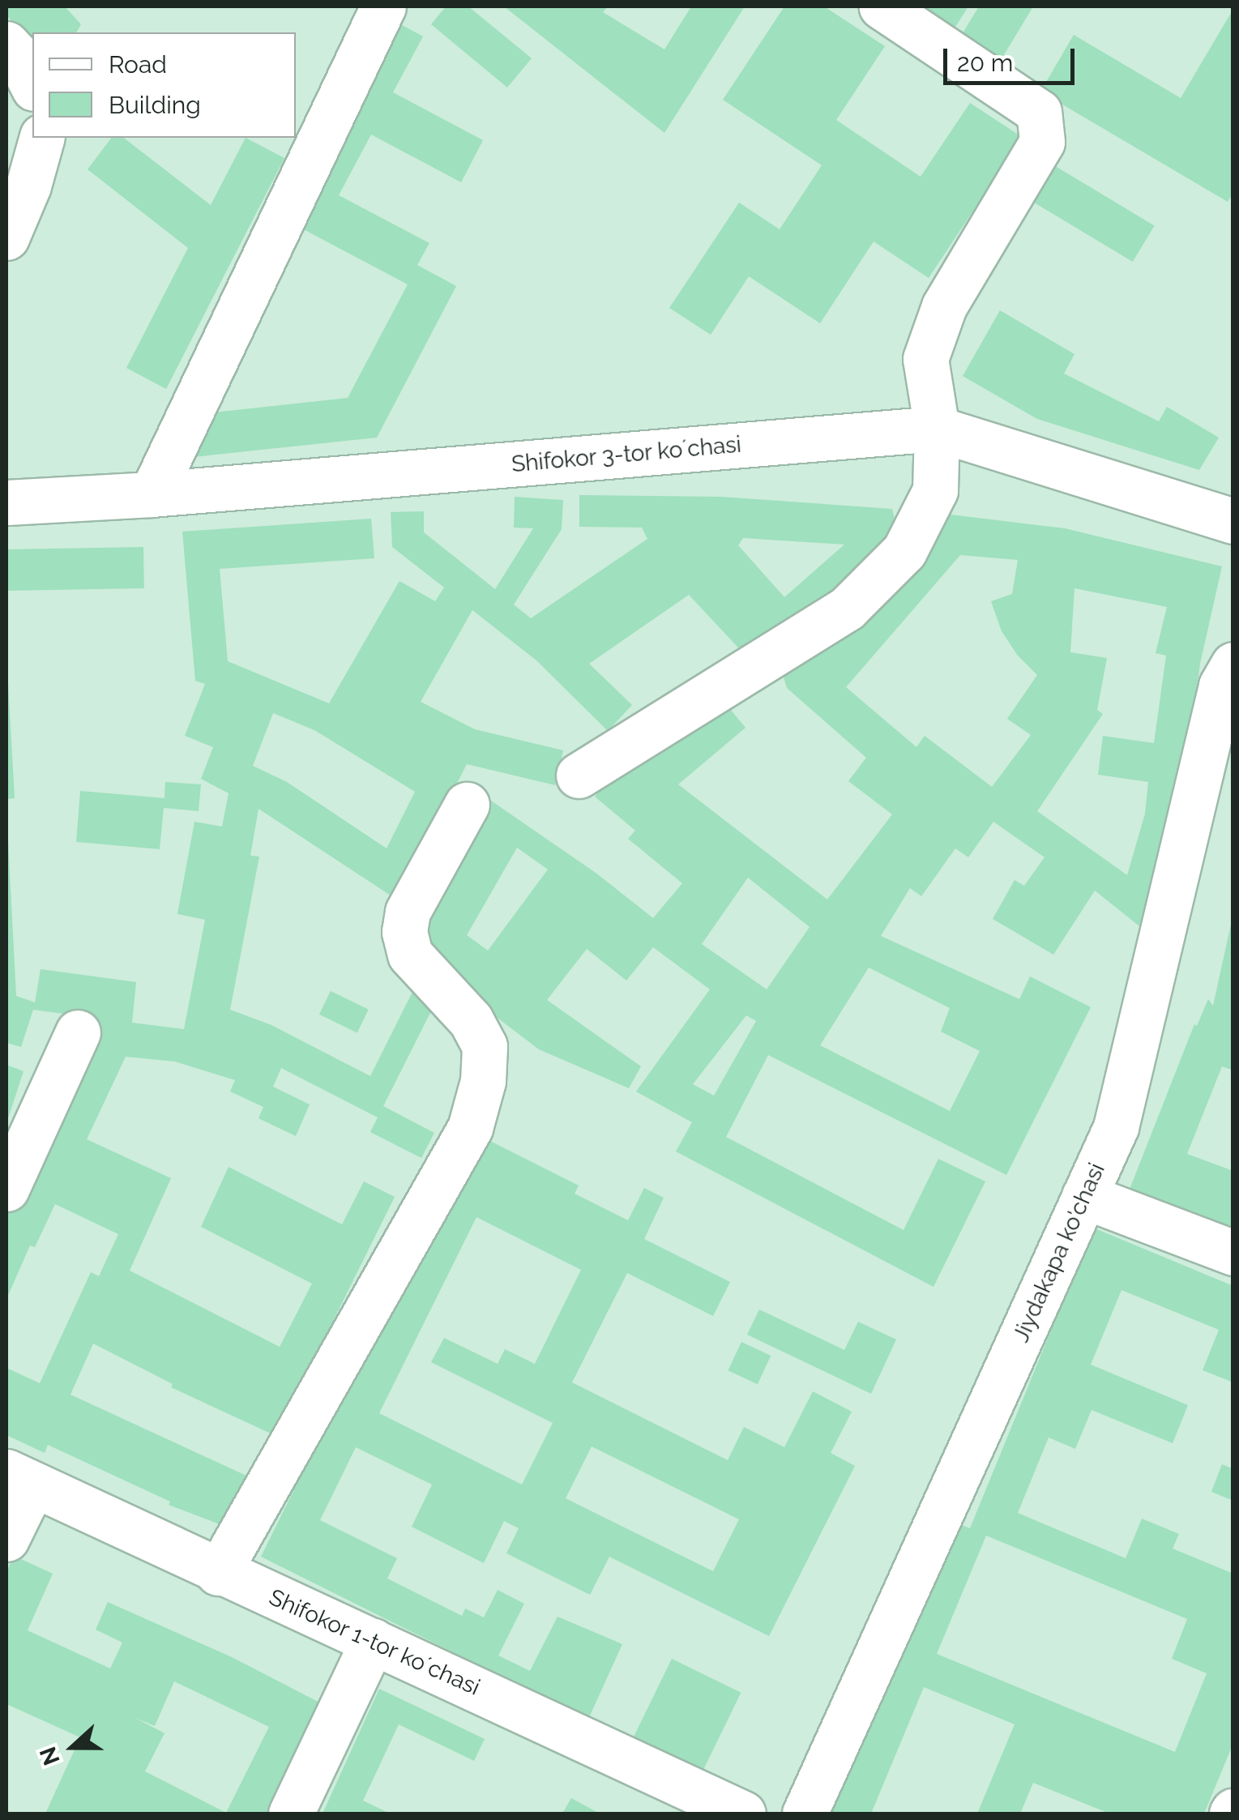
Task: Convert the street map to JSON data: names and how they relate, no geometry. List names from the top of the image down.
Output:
{
  "streets": {
    "street": ["Shifokor 3-tor koʼchasi", "Jiydakapa ko'chasi", "Shifokor 1-tor koʼchasi"]
  },
  "legend": ["Road", "Building"],
  "scale_bar": "20 m",
  "north": "left"
}
